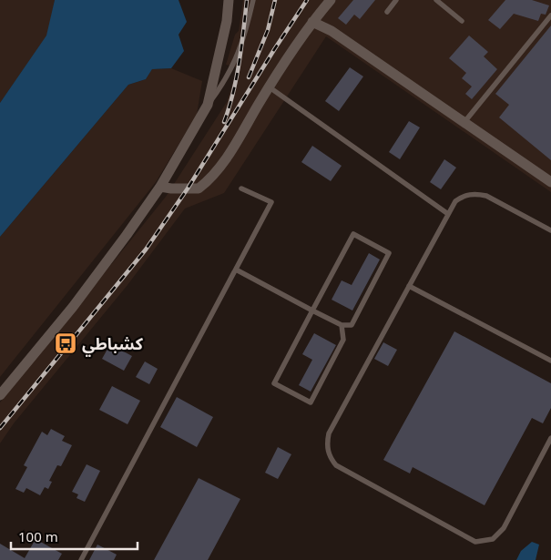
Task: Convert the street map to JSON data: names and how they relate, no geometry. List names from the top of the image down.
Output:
{
  "places": {
    "bus stop": ["كشباطي"]
  },
  "scale_bar": "100 m"
}
